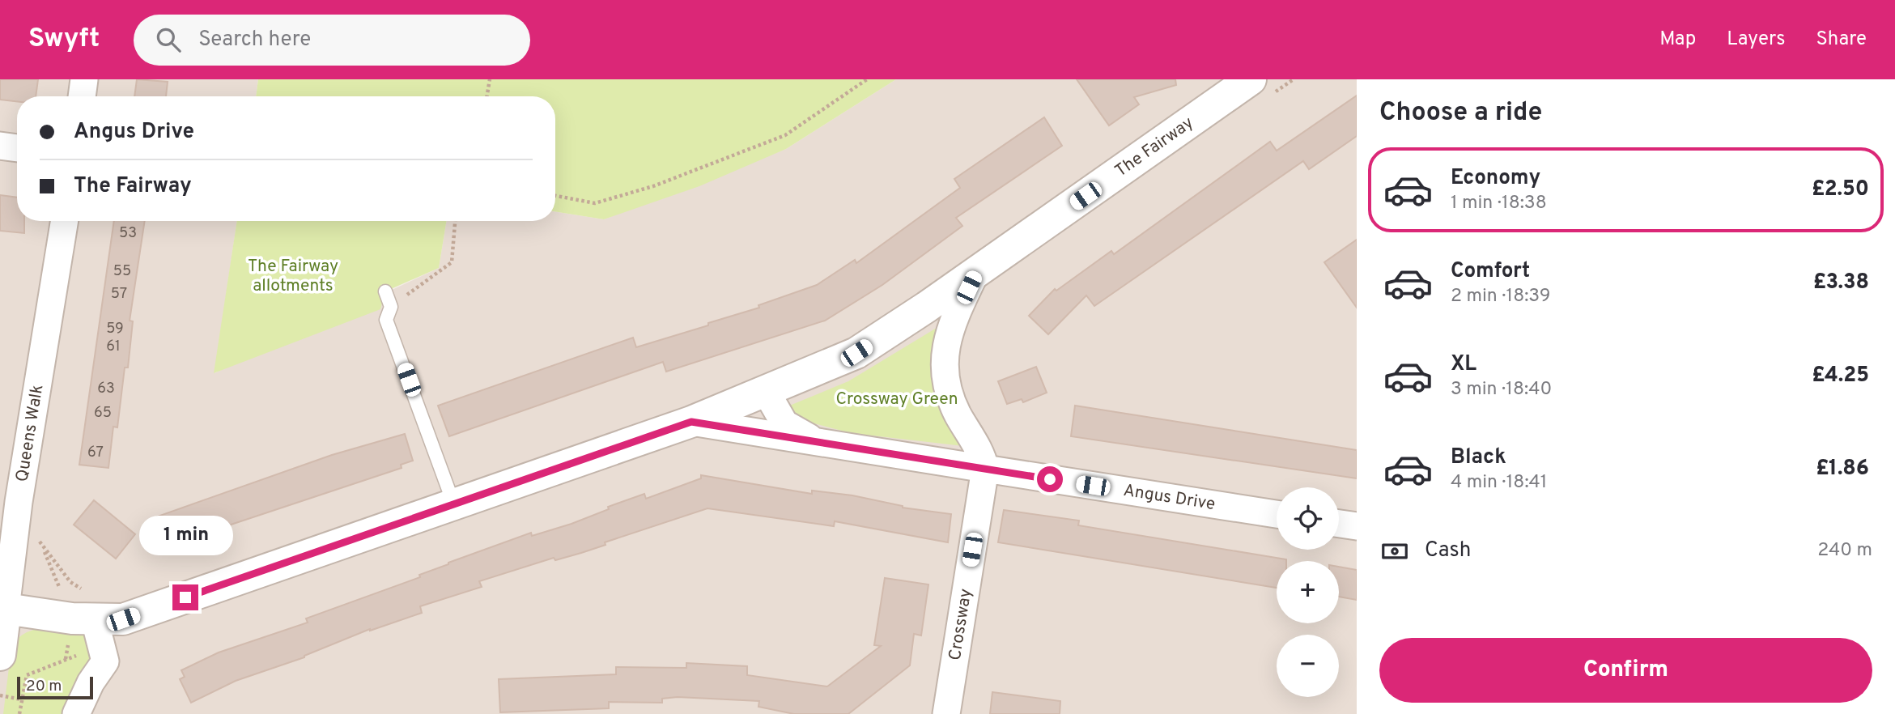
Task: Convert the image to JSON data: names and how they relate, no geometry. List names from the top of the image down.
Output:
{
  "streets": {
    "street": [
      "The Fairway",
      "Queens Walk",
      "Angus Drive",
      "Crossway"
    ]
  },
  "crossings": [
    ["The Fairway", "Queens Walk"],
    ["The Fairway", "Angus Drive"],
    ["The Fairway", "Crossway"],
    ["Angus Drive", "Crossway"]
  ],
  "parks": ["The Fairway allotments", "Crossway Green"],
  "house_numbers": [
    "53",
    "55",
    "57",
    "59",
    "61",
    "63",
    "65",
    "67"
  ],
  "scale_bar": "20 m",
  "page": {
    "header": "Swyft",
    "search": "Search here",
    "nav": ["Map", "Layers", "Share"],
    "heading": "Choose a ride",
    "banner": ["Angus Drive", "The Fairway"],
    "list": [
      {
        "name": "Economy",
        "note": "1 min · 18:38",
        "value": "£2.50"
      },
      {
        "name": "Comfort",
        "note": "2 min · 18:39",
        "value": "£3.38"
      },
      {
        "name": "XL",
        "note": "3 min · 18:40",
        "value": "£4.25"
      },
      {
        "name": "Black",
        "note": "4 min · 18:41",
        "value": "£1.86"
      }
    ],
    "map_buttons": ["+", "−"],
    "bubble": "1 min",
    "pay": ["Cash", "240 m"],
    "buttons": "Confirm",
    "scale": "20 m"
  }
}
